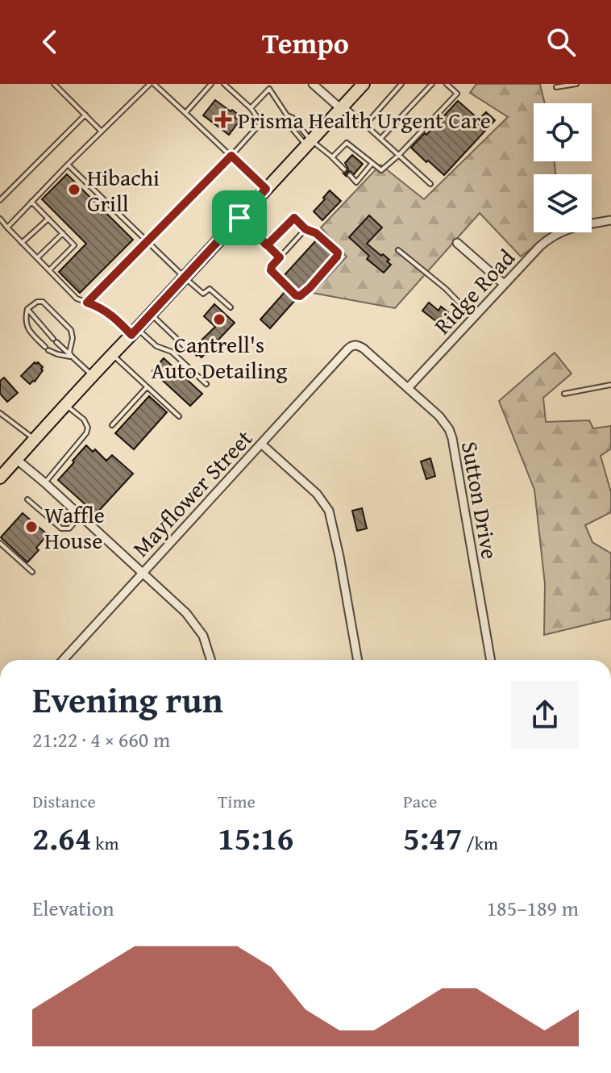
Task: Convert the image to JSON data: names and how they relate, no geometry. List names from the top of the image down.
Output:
{
  "streets": {
    "street": ["Ridge Road", "Mayflower Street", "Sutton Drive"]
  },
  "crossings": [
    ["Ridge Road", "Sutton Drive"],
    ["Mayflower Street", "Sutton Drive"]
  ],
  "places": {
    "health": ["Prisma Health Urgent Care"],
    "other": ["Hibachi Grill", "Cantrell's Auto Detailing", "Waffle House"]
  },
  "page": {
    "header": "Tempo",
    "heading": ["Evening run", "21:22 · 4 × 660 m"],
    "stats": [
      ["Distance", "2.64 km"],
      ["Time", "15:16"],
      ["Pace", "5:47 /km"]
    ],
    "chart": ["Elevation", "185–189 m"]
  }
}
